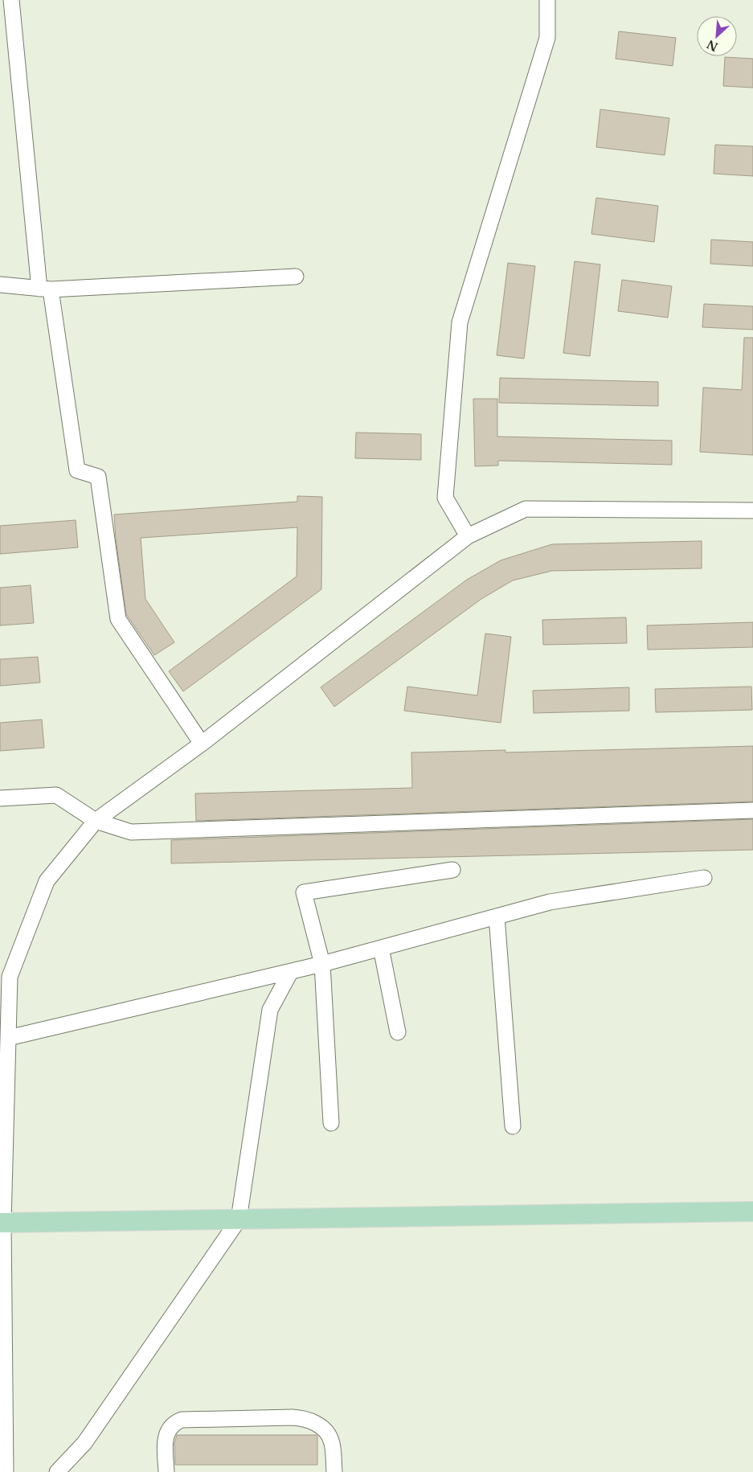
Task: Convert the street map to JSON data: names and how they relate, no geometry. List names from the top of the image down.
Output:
{
  "north": "bottom left"
}
